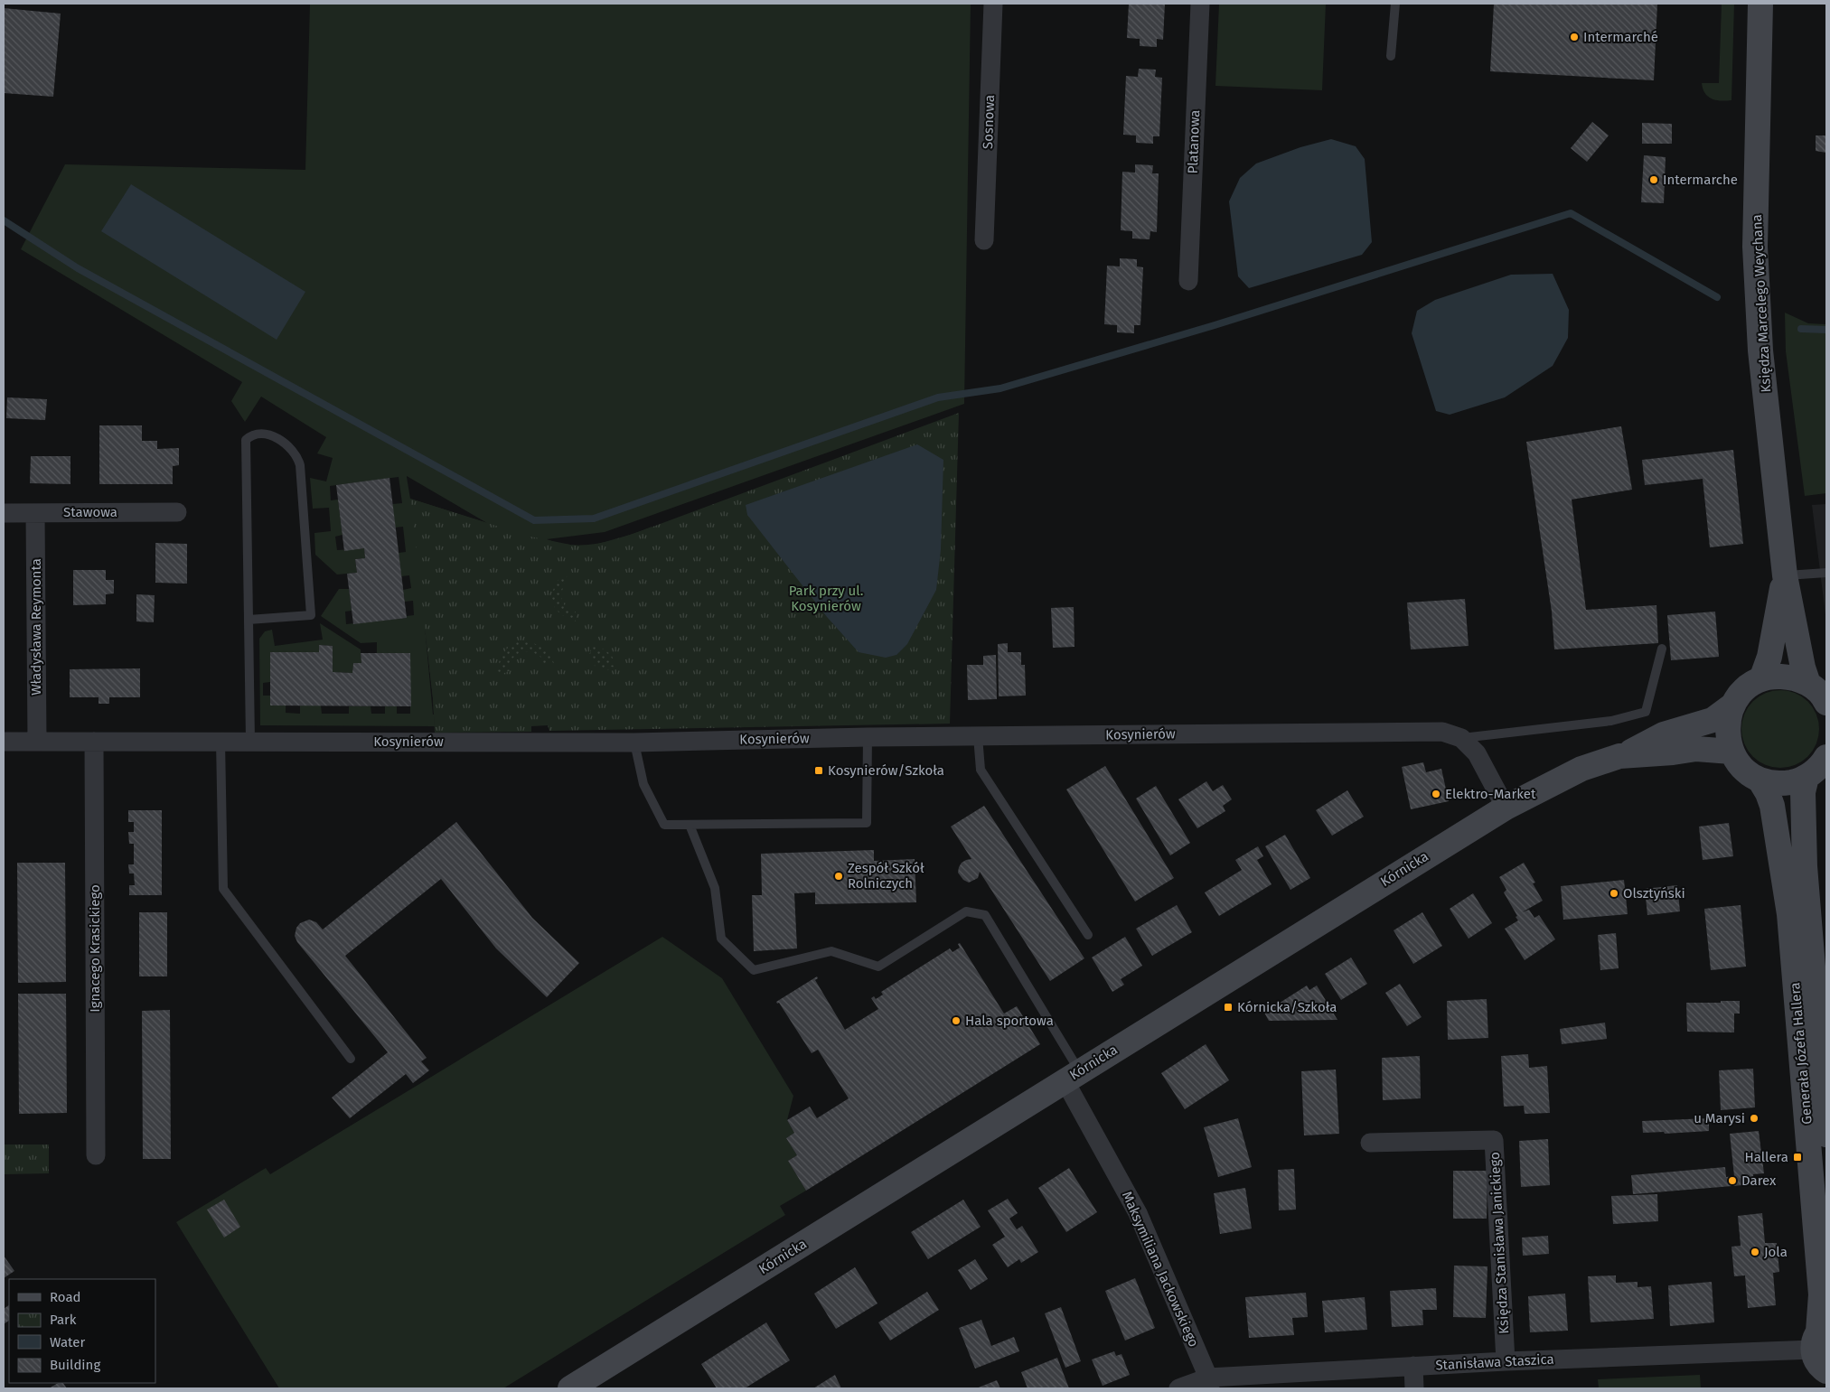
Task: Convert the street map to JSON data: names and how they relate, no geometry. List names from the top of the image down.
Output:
{
  "streets": {
    "street": [
      "Sosnowa",
      "Platanowa",
      "Księdza Marcelego Weychana",
      "Stawowa",
      "Władysława Reymonta",
      "Kosynierów",
      "Kórnicka",
      "Ignacego Krasickiego",
      "Generała Józefa Hallera",
      "Księdza Stanisława Janickiego",
      "Maksymiliana Jackowskiego",
      "Stanisława Staszica"
    ]
  },
  "crossings": [
    ["Stawowa", "Władysława Reymonta"],
    ["Władysława Reymonta", "Kosynierów"],
    ["Kosynierów", "Kórnicka"],
    ["Kosynierów", "Ignacego Krasickiego"],
    ["Kórnicka", "Maksymiliana Jackowskiego"],
    ["Generała Józefa Hallera", "Stanisława Staszica"],
    ["Księdza Stanisława Janickiego", "Stanisława Staszica"],
    ["Maksymiliana Jackowskiego", "Stanisława Staszica"]
  ],
  "parks": ["Park przy ul. Kosynierów"],
  "places": {
    "other": [
      "Intermarché",
      "Intermarche",
      "Elektro-Market",
      "Zespół Szkół Rolniczych",
      "Olsztyński",
      "Hala sportowa",
      "u Marysi",
      "Darex",
      "Jola"
    ],
    "transit": ["Kosynierów/Szkoła", "Kórnicka/Szkoła", "Hallera"]
  },
  "legend": [
    "Road",
    "Park",
    "Water",
    "Building"
  ]
}
